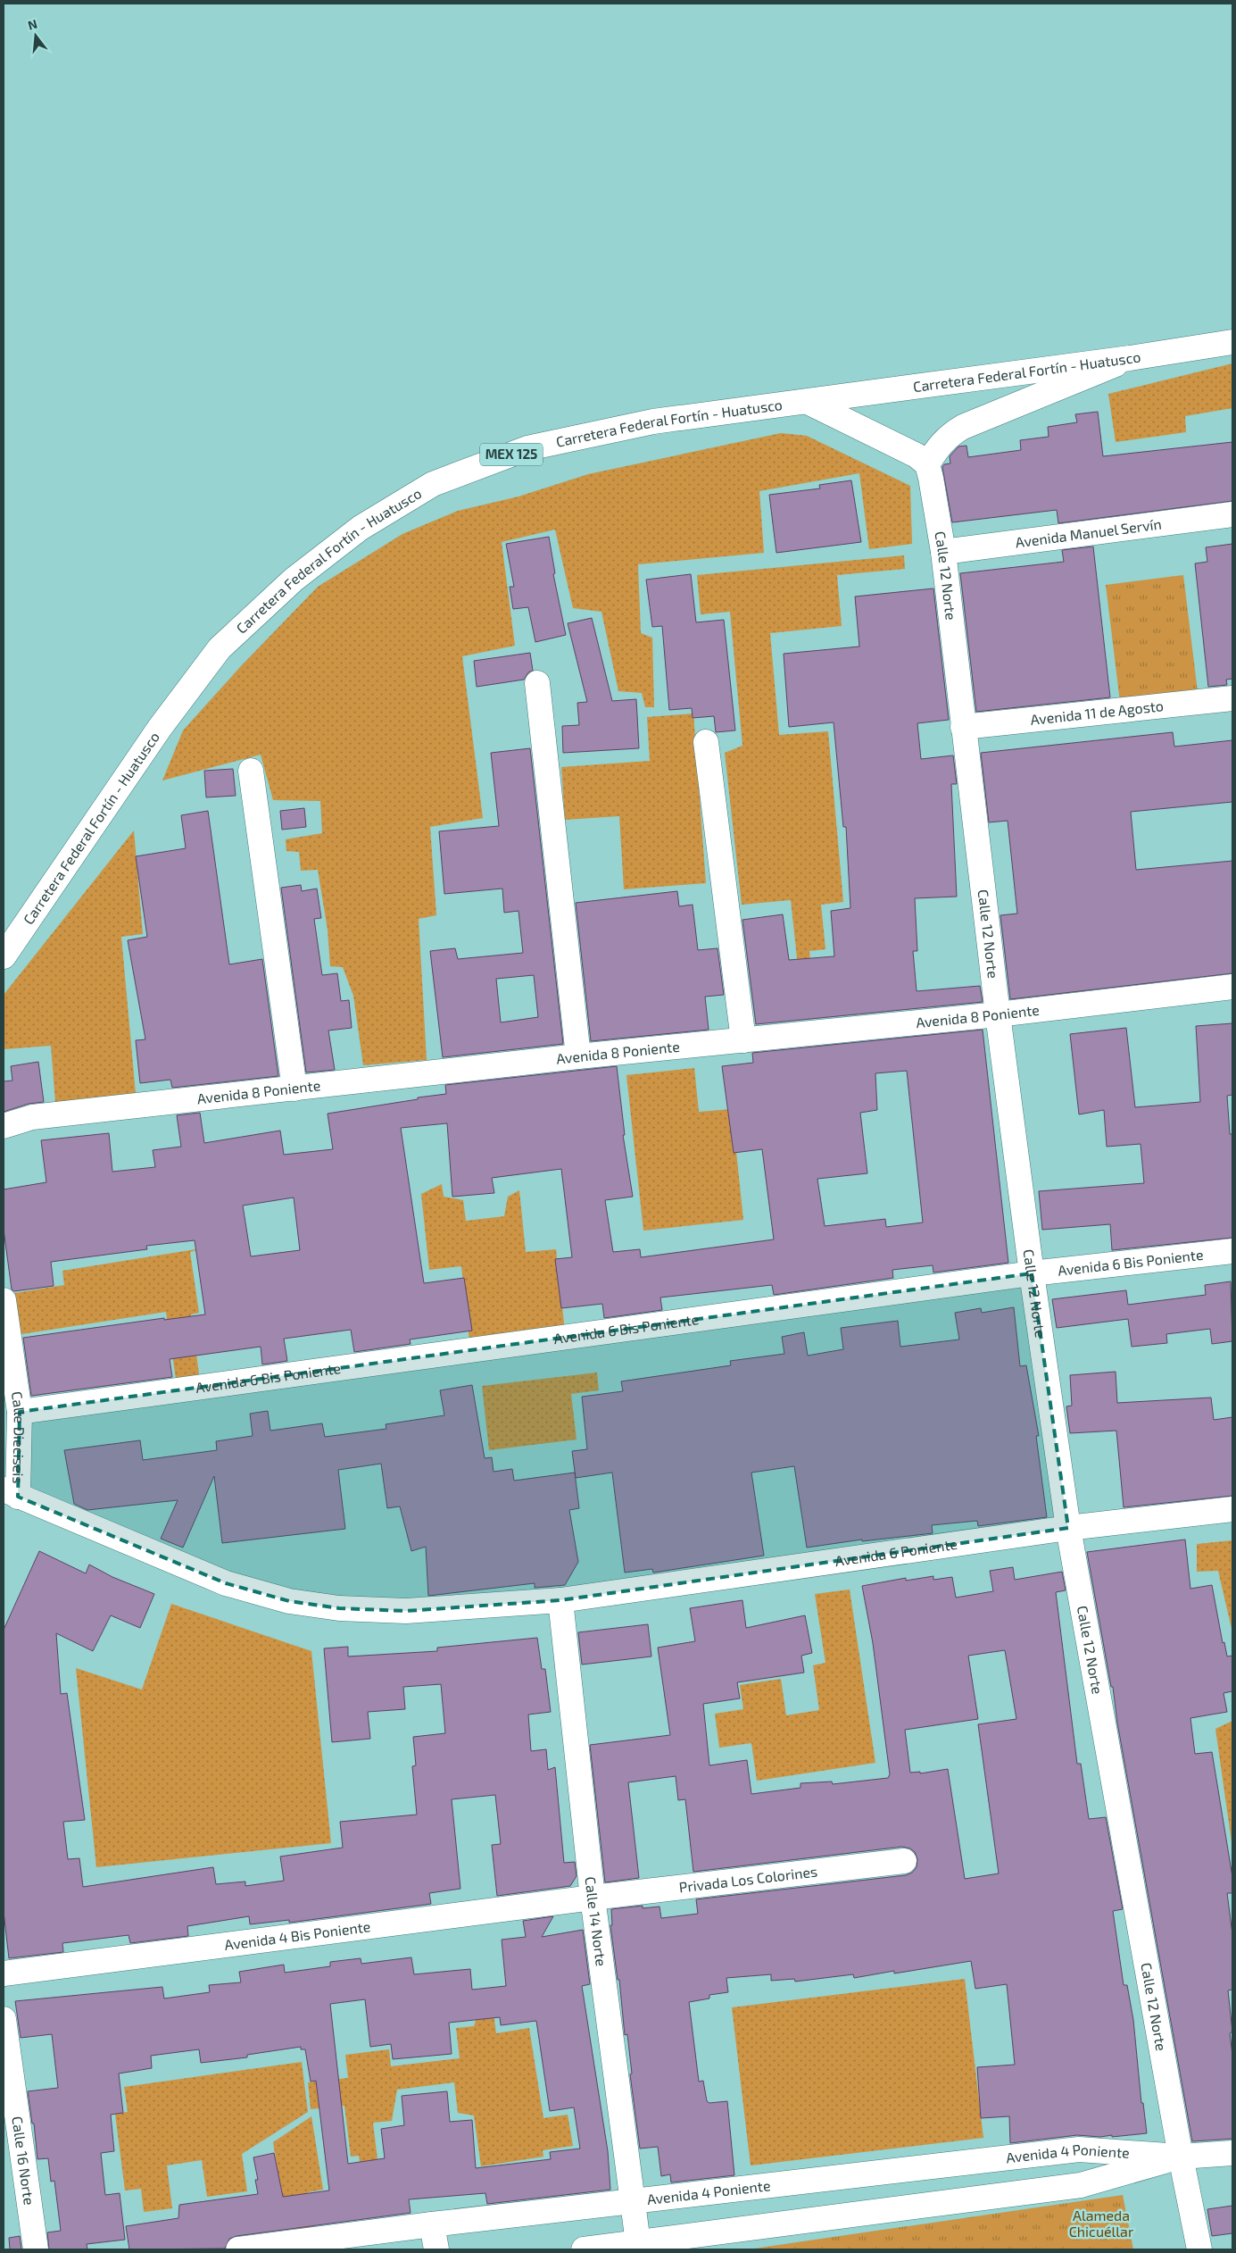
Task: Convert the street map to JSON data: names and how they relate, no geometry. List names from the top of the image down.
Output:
{
  "streets": {
    "street": [
      "Carretera Federal Fortín - Huatusco",
      "MEX 125",
      "Avenida Manuel Servín",
      "Calle 12 Norte",
      "Avenida 11 de Agosto",
      "Avenida 8 Poniente",
      "Avenida 6 Bis Poniente",
      "Calle Dieciseis",
      "Avenida 6 Poniente",
      "Privada Los Colorines",
      "Calle 14 Norte",
      "Avenida 4 Bis Poniente",
      "Avenida 4 Poniente",
      "Calle 16 Norte"
    ]
  },
  "crossings": [
    ["Avenida Manuel Servín", "Calle 12 Norte"],
    ["Calle 12 Norte", "Avenida 11 de Agosto"],
    ["Calle 12 Norte", "Avenida 8 Poniente"],
    ["Calle 12 Norte", "Avenida 6 Bis Poniente"],
    ["Calle 12 Norte", "Avenida 6 Poniente"],
    ["Calle 12 Norte", "Avenida 4 Poniente"],
    ["Avenida 6 Bis Poniente", "Calle Dieciseis"],
    ["Avenida 6 Poniente", "Calle 14 Norte"],
    ["Privada Los Colorines", "Calle 14 Norte"],
    ["Privada Los Colorines", "Avenida 4 Bis Poniente"],
    ["Calle 14 Norte", "Avenida 4 Bis Poniente"],
    ["Calle 14 Norte", "Avenida 4 Poniente"]
  ],
  "parks": ["Alameda Chicuéllar"],
  "north": "top"
}
